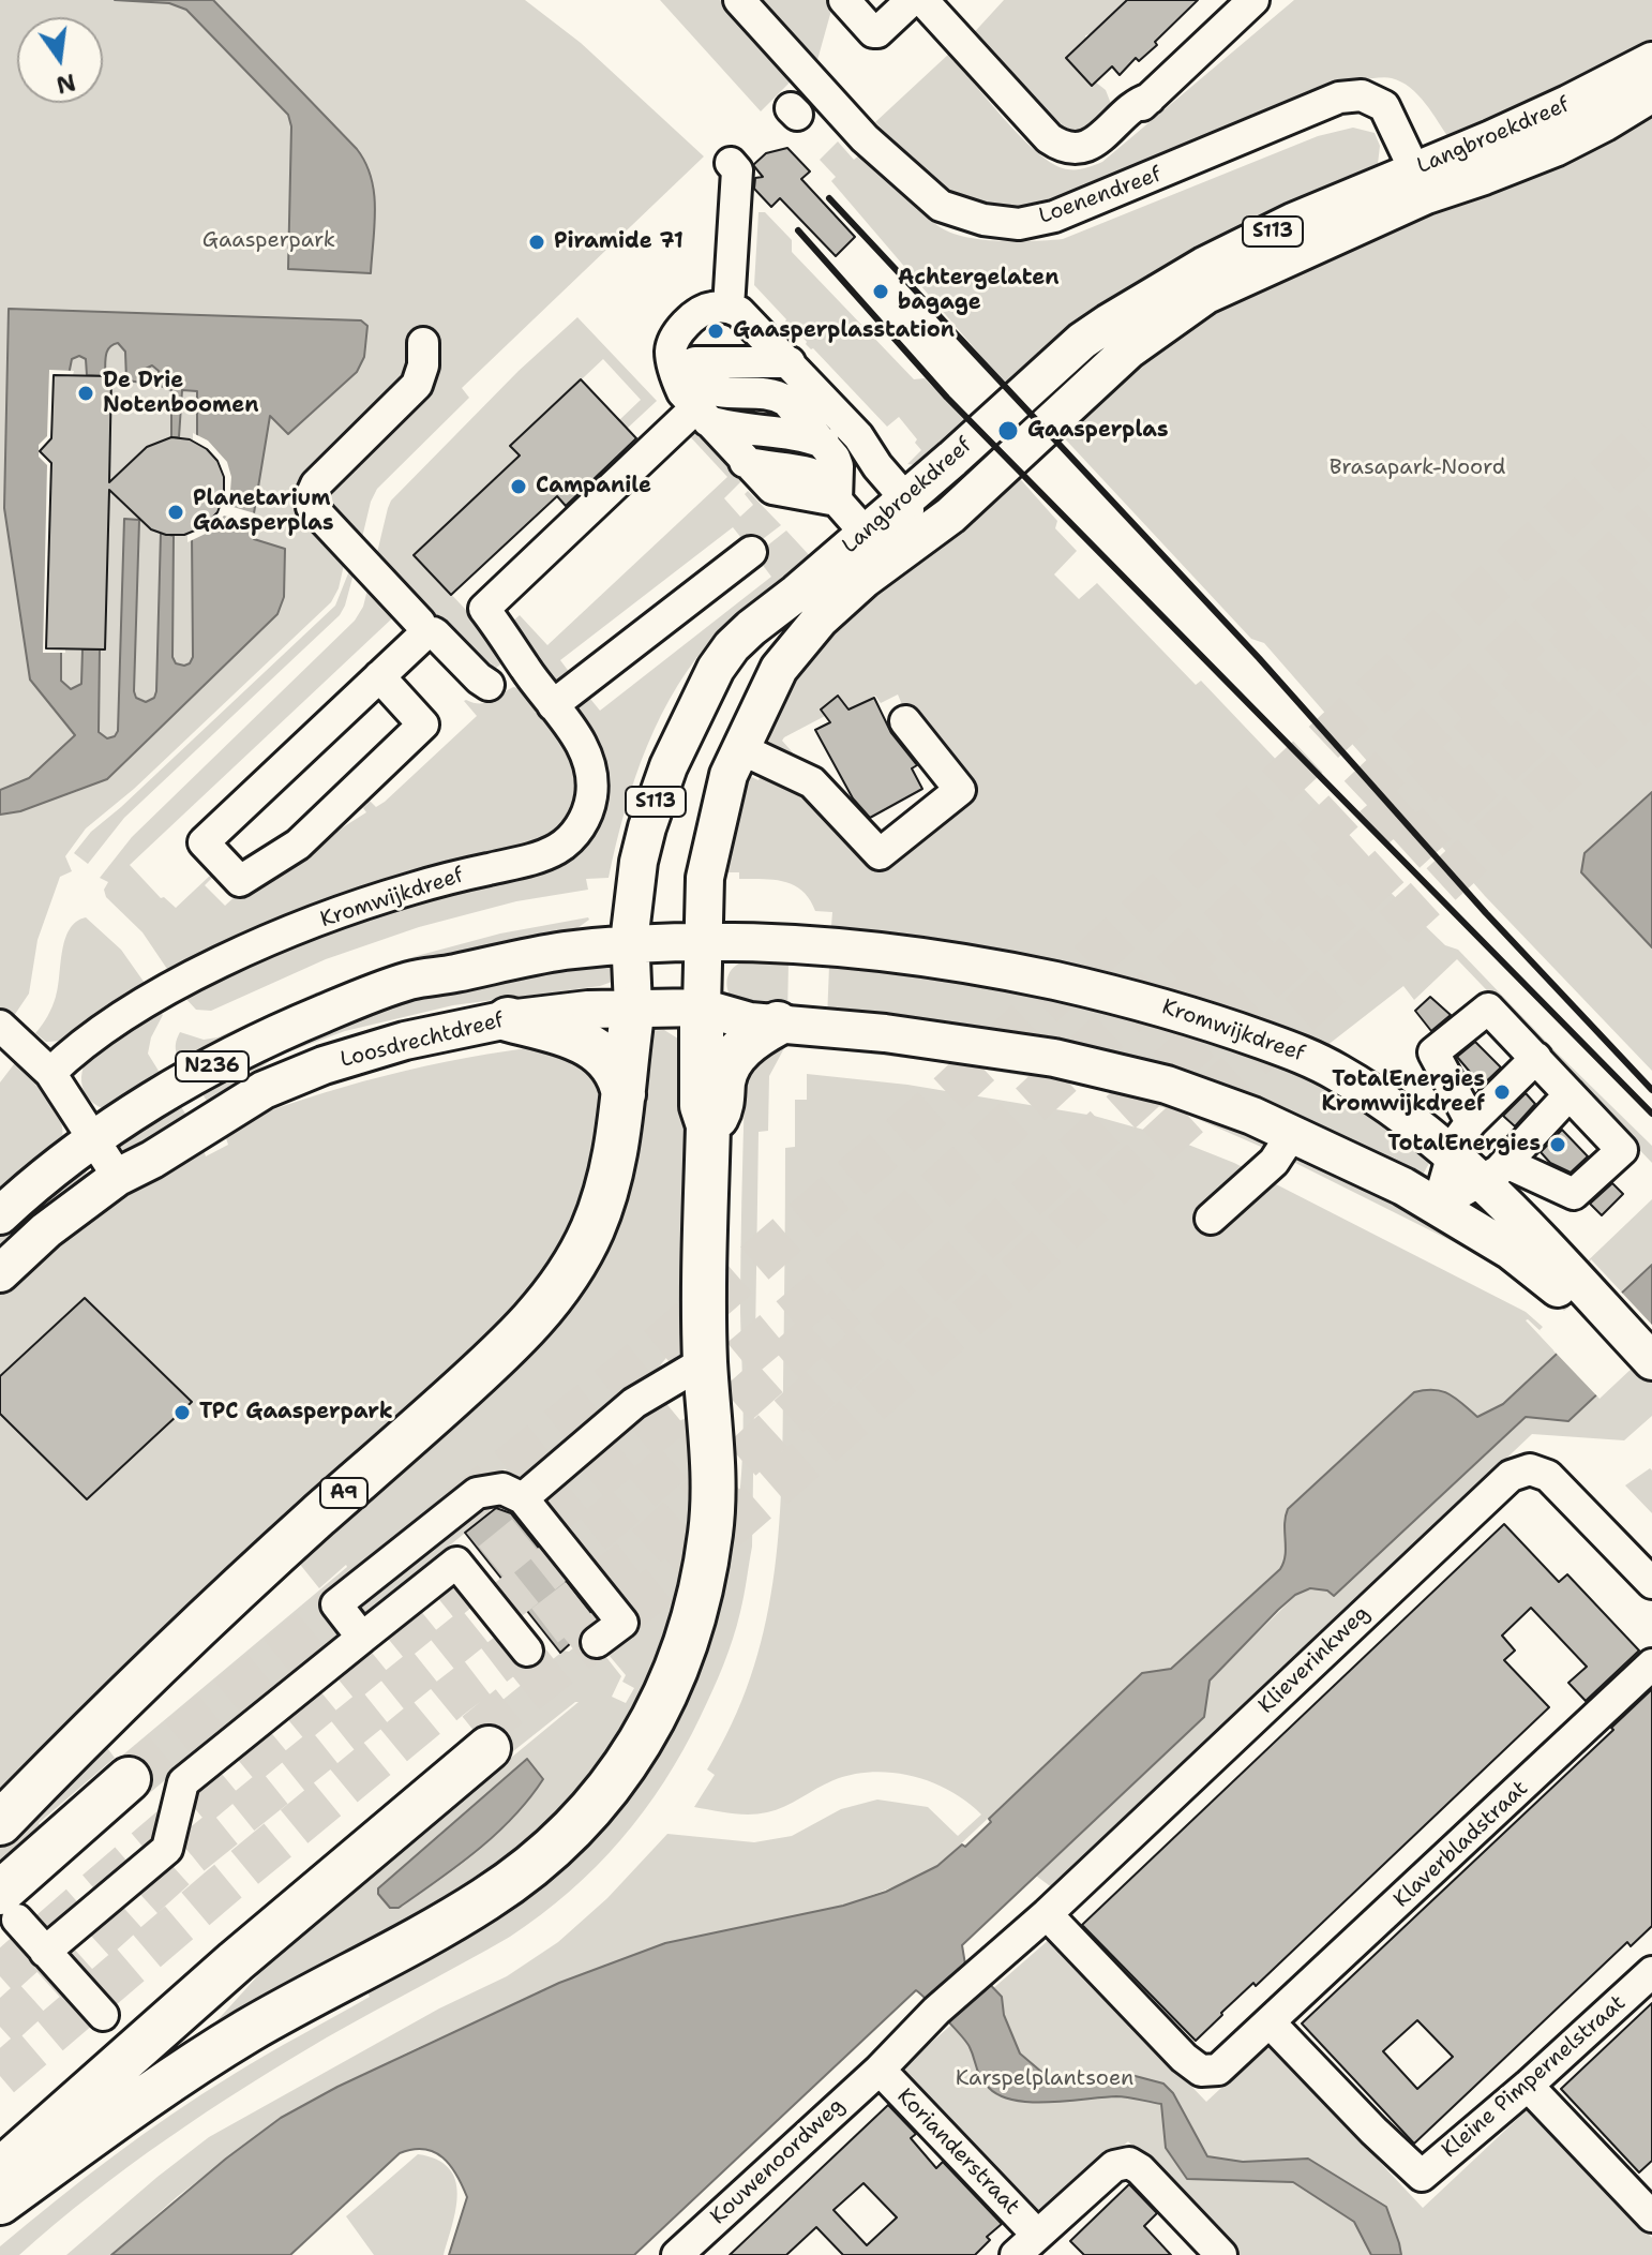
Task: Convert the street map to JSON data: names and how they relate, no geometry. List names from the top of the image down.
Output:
{
  "streets": {
    "highway": ["A9"],
    "main road": [
      "Langbroekdreef",
      "S113",
      "Kromwijkdreef",
      "Loosdrechtdreef",
      "N236"
    ],
    "street": [
      "Loenendreef",
      "Klieverinkweg",
      "Klaverbladstraat",
      "Kleine Pimpernelstraat",
      "Korianderstraat",
      "Kouwenoordweg"
    ]
  },
  "crossings": [
    ["Langbroekdreef", "Loenendreef"],
    ["Langbroekdreef", "Kromwijkdreef"],
    ["Langbroekdreef", "Loosdrechtdreef"],
    ["Langbroekdreef", "N236"],
    ["Langbroekdreef", "A9"],
    ["Kromwijkdreef", "Loosdrechtdreef"],
    ["Loosdrechtdreef", "A9"],
    ["Klieverinkweg", "Korianderstraat"],
    ["Klieverinkweg", "Kouwenoordweg"],
    ["Klaverbladstraat", "Kleine Pimpernelstraat"],
    ["Korianderstraat", "Kouwenoordweg"]
  ],
  "parks": ["Gaasperpark", "Brasapark-Noord", "Karspelplantsoen"],
  "places": [
    "Piramide 71",
    "Achtergelaten bagage",
    "Gaasperplasstation",
    "De Drie Notenboomen",
    "Gaasperplas",
    "Campanile",
    "Planetarium Gaasperplas",
    "TotalEnergies Kromwijkdreef",
    "TotalEnergies",
    "TPC Gaasperpark"
  ],
  "north": "bottom"
}
